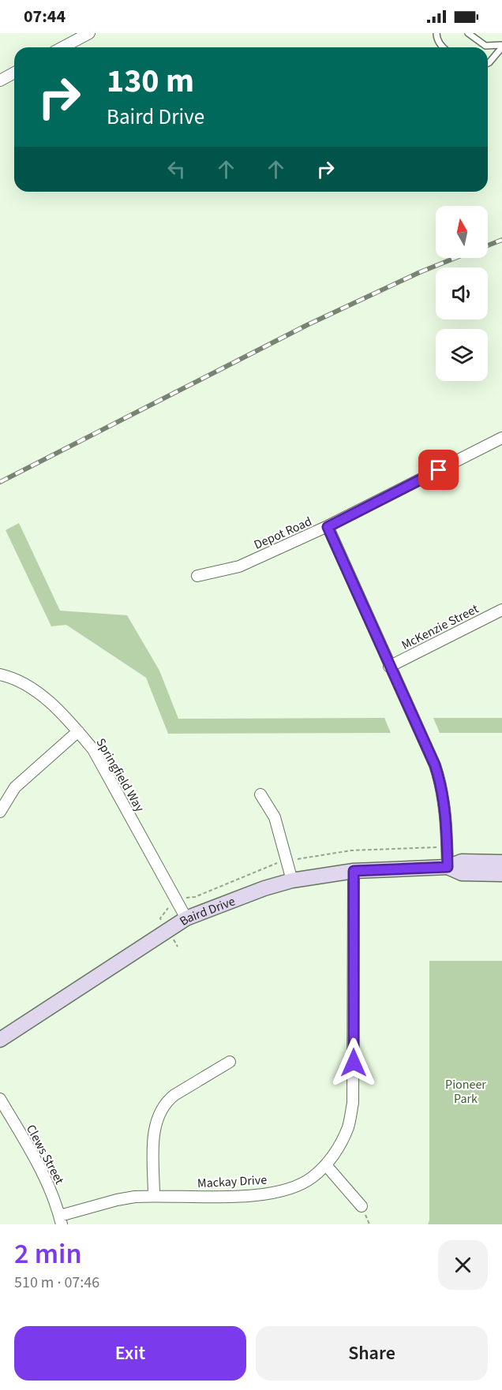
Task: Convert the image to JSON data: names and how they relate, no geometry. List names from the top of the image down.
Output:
{
  "streets": {
    "street": [
      "Depot Road",
      "McKenzie Street",
      "Springfield Way",
      "Baird Drive",
      "Clews Street",
      "Mackay Drive"
    ]
  },
  "crossings": [
    ["Springfield Way", "Baird Drive"],
    ["Baird Drive", "Mackay Drive"],
    ["Clews Street", "Mackay Drive"]
  ],
  "parks": ["Pioneer Park"],
  "north": "top",
  "page": {
    "status": "07:44",
    "turn": ["130 m", "Baird Drive"],
    "heading": ["2 min", "510 m · 07:46"],
    "buttons": ["Exit", "Share"]
  }
}
